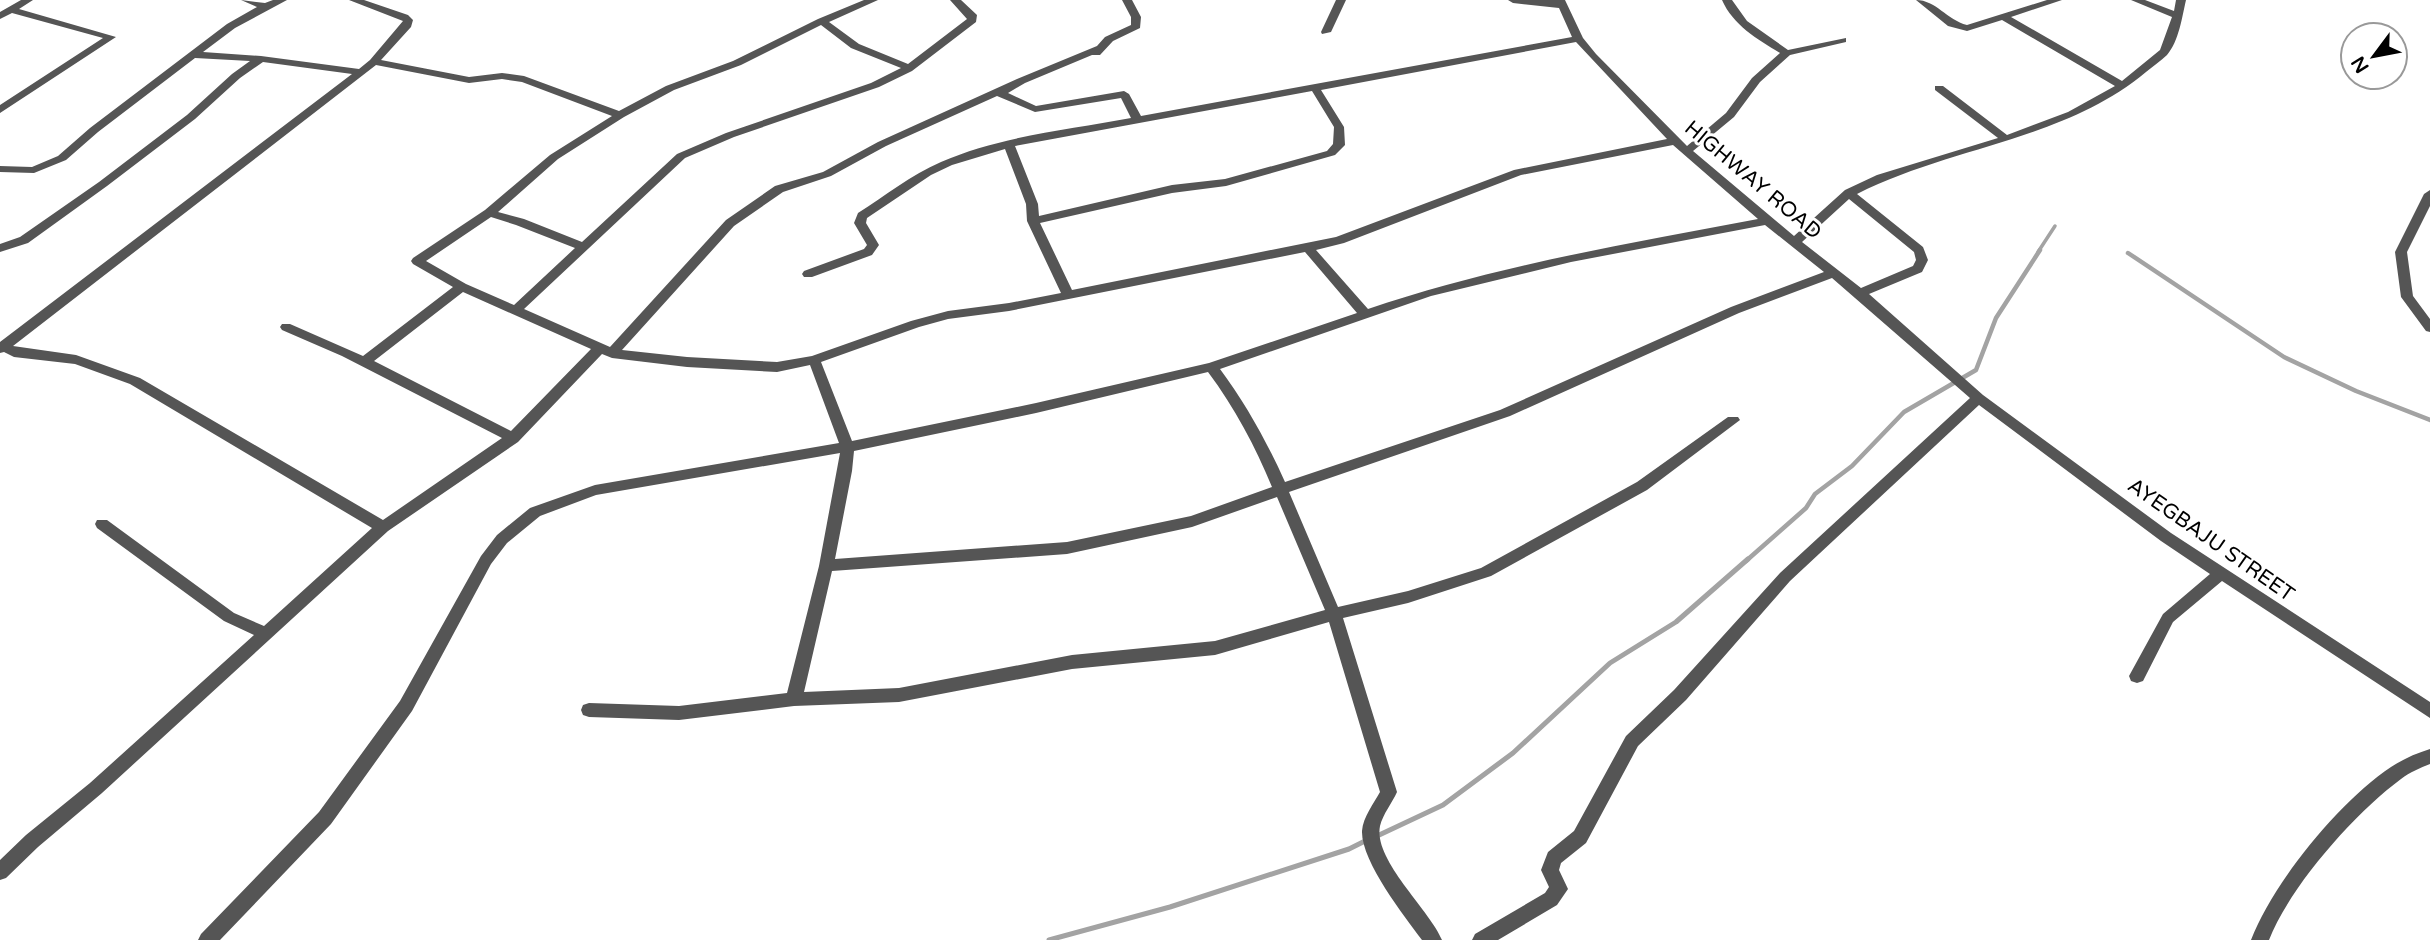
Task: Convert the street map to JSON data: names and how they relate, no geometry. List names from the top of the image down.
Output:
{
  "streets": {
    "street": ["HIGHWAY ROAD", "AYEGBAJU STREET"]
  },
  "crossings": [
    ["HIGHWAY ROAD", "AYEGBAJU STREET"]
  ],
  "north": "bottom left"
}
